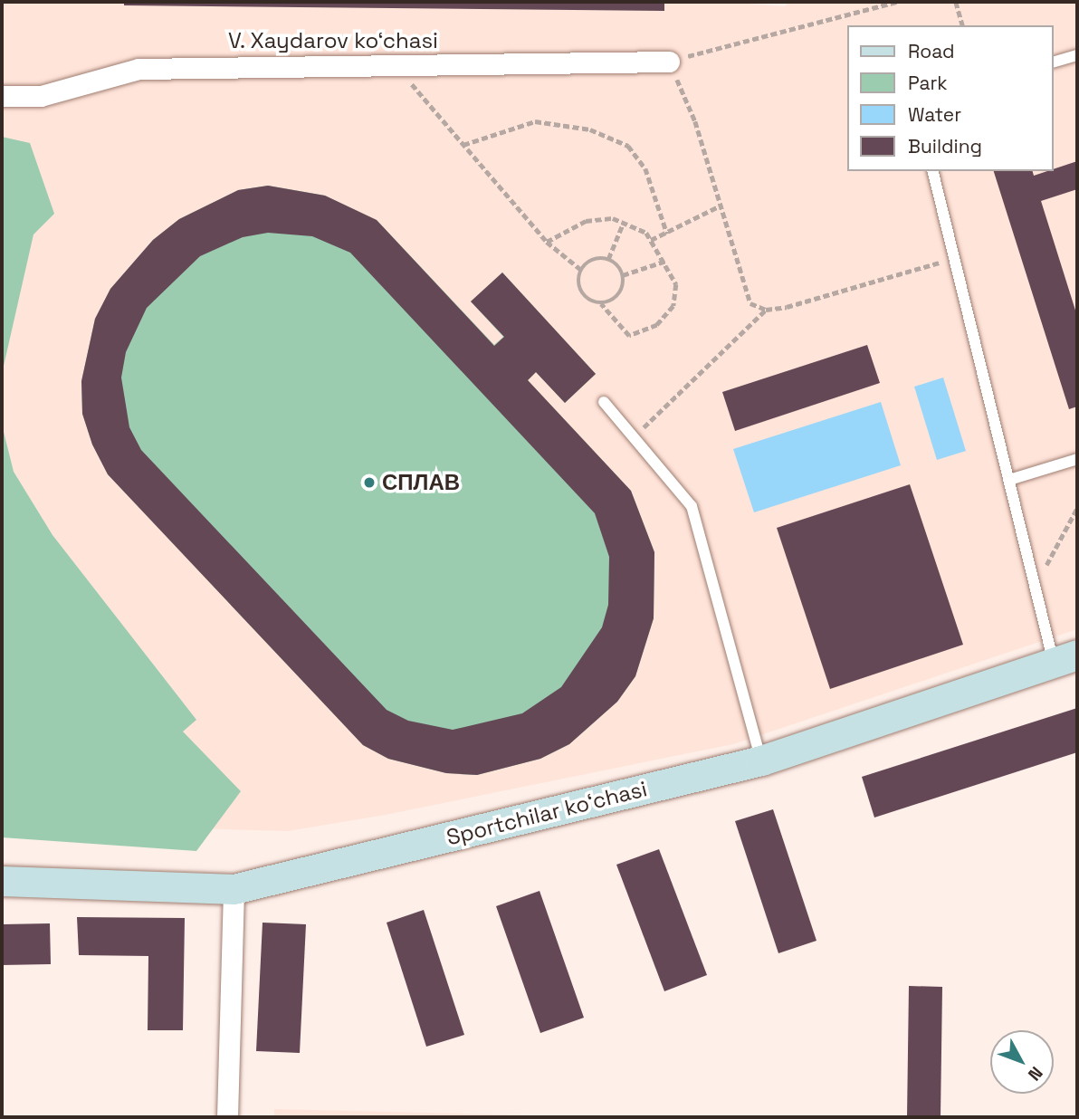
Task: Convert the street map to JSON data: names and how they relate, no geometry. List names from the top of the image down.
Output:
{
  "streets": {
    "street": ["V. Xaydarov ko‘chasi", "Sportchilar ko‘chasi"]
  },
  "places": ["СПЛАВ"],
  "legend": [
    "Road",
    "Park",
    "Water",
    "Building"
  ],
  "north": "bottom right"
}
